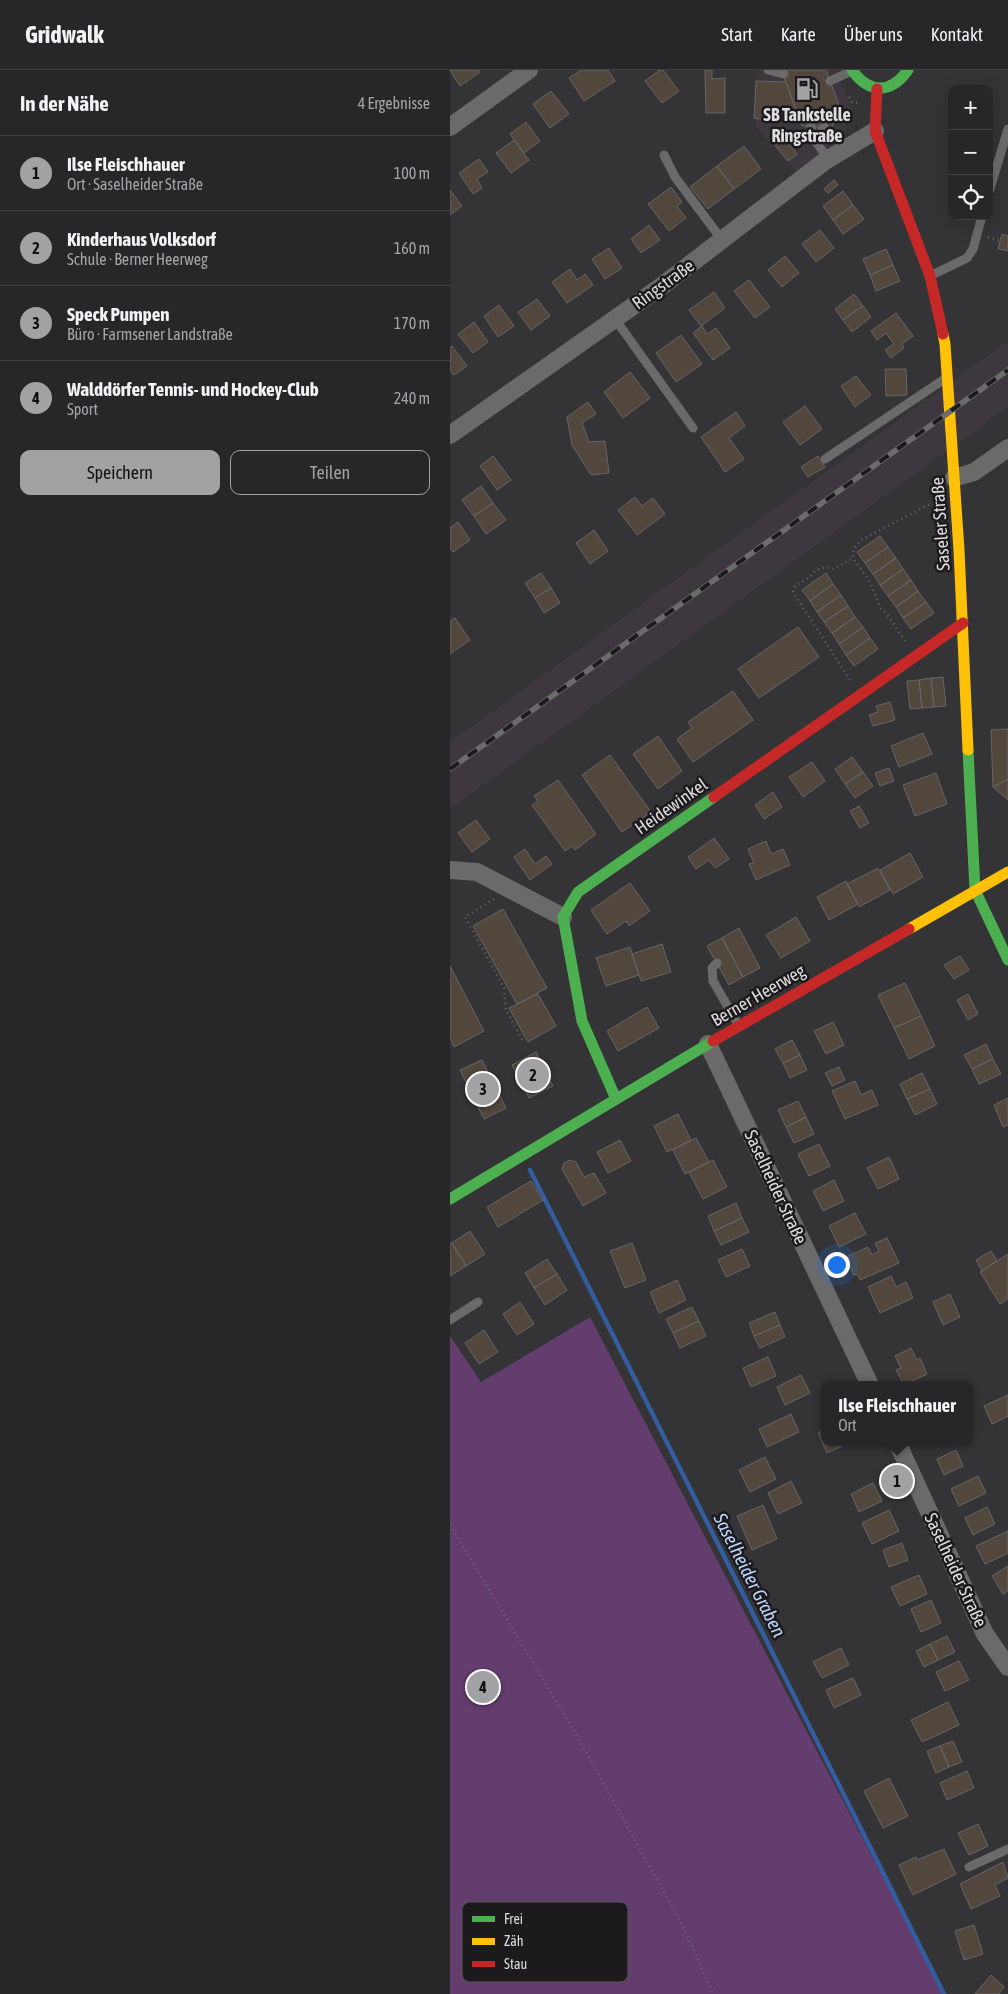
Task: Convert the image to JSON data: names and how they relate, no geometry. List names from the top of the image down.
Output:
{
  "streets": {
    "street": [
      "Ringstraße",
      "Saseler Straße",
      "Heidewinkel",
      "Berner Heerweg",
      "Saselheider Straße"
    ]
  },
  "crossings": [
    ["Ringstraße", "Saseler Straße"],
    ["Saseler Straße", "Heidewinkel"],
    ["Saseler Straße", "Berner Heerweg"],
    ["Berner Heerweg", "Saselheider Straße"]
  ],
  "water": ["Saselheider Graben"],
  "places": {
    "fuel station": ["SB Tankstelle Ringstraße"]
  },
  "legend": ["Frei", "Zäh", "Stau"],
  "page": {
    "header": "Gridwalk",
    "nav": [
      "Start",
      "Karte",
      "Über uns",
      "Kontakt"
    ],
    "heading": ["In der Nähe", "4 Ergebnisse"],
    "map_buttons": ["+", "−"],
    "list": [
      {
        "mark": "1",
        "name": "Ilse Fleischhauer",
        "note": "Ort · Saselheider Straße",
        "value": "100 m"
      },
      {
        "mark": "2",
        "name": "Kinderhaus Volksdorf",
        "note": "Schule · Berner Heerweg",
        "value": "160 m"
      },
      {
        "mark": "3",
        "name": "Speck Pumpen",
        "note": "Büro · Farmsener Landstraße",
        "value": "170 m"
      },
      {
        "mark": "4",
        "name": "Walddörfer Tennis- und Hockey-Club",
        "note": "Sport",
        "value": "240 m"
      }
    ],
    "buttons": ["Speichern", "Teilen"],
    "pins": [
      "2",
      "3",
      "1",
      "4"
    ],
    "popup": ["Ilse Fleischhauer", "Ort"]
  }
}
